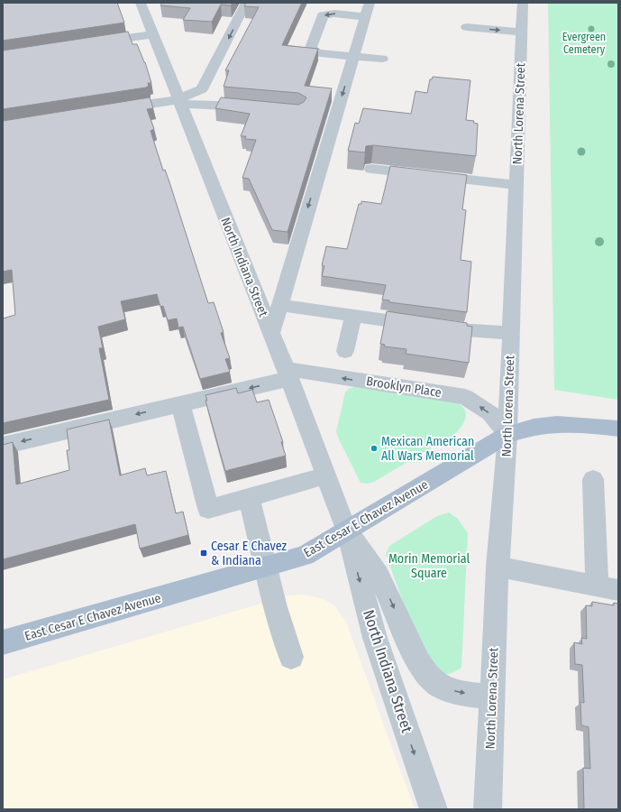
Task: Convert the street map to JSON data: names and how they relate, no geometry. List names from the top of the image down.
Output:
{
  "streets": {
    "main road": ["East Cesar E Chavez Avenue"],
    "street": ["North Lorena Street", "North Indiana Street", "Brooklyn Place"]
  },
  "crossings": [
    ["North Lorena Street", "North Indiana Street"],
    ["North Lorena Street", "Brooklyn Place"],
    ["North Lorena Street", "East Cesar E Chavez Avenue"],
    ["North Indiana Street", "Brooklyn Place"],
    ["North Indiana Street", "East Cesar E Chavez Avenue"],
    ["Brooklyn Place", "East Cesar E Chavez Avenue"]
  ],
  "one_way": ["North Indiana Street"],
  "parks": ["Evergreen Cemetery", "Morin Memorial Square"],
  "places": {
    "other": ["Mexican American All Wars Memorial"],
    "transit": ["Cesar E Chavez & Indiana"]
  }
}
